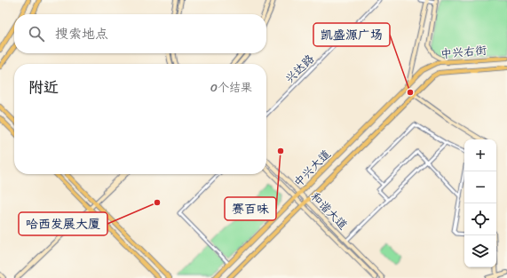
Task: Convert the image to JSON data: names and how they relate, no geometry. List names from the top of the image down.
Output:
{
  "streets": {
    "main road": ["中兴右街", "中兴大道", "和谐大道"],
    "street": ["兴达路"]
  },
  "crossings": [
    ["中兴右街", "中兴大道"],
    ["中兴大道", "和谐大道"]
  ],
  "places": ["凯盛源广场", "赛百味", "哈西发展大厦"],
  "page": {
    "search": "搜索地点",
    "heading": ["附近", "0个结果"],
    "map_buttons": ["+", "−"]
  }
}
